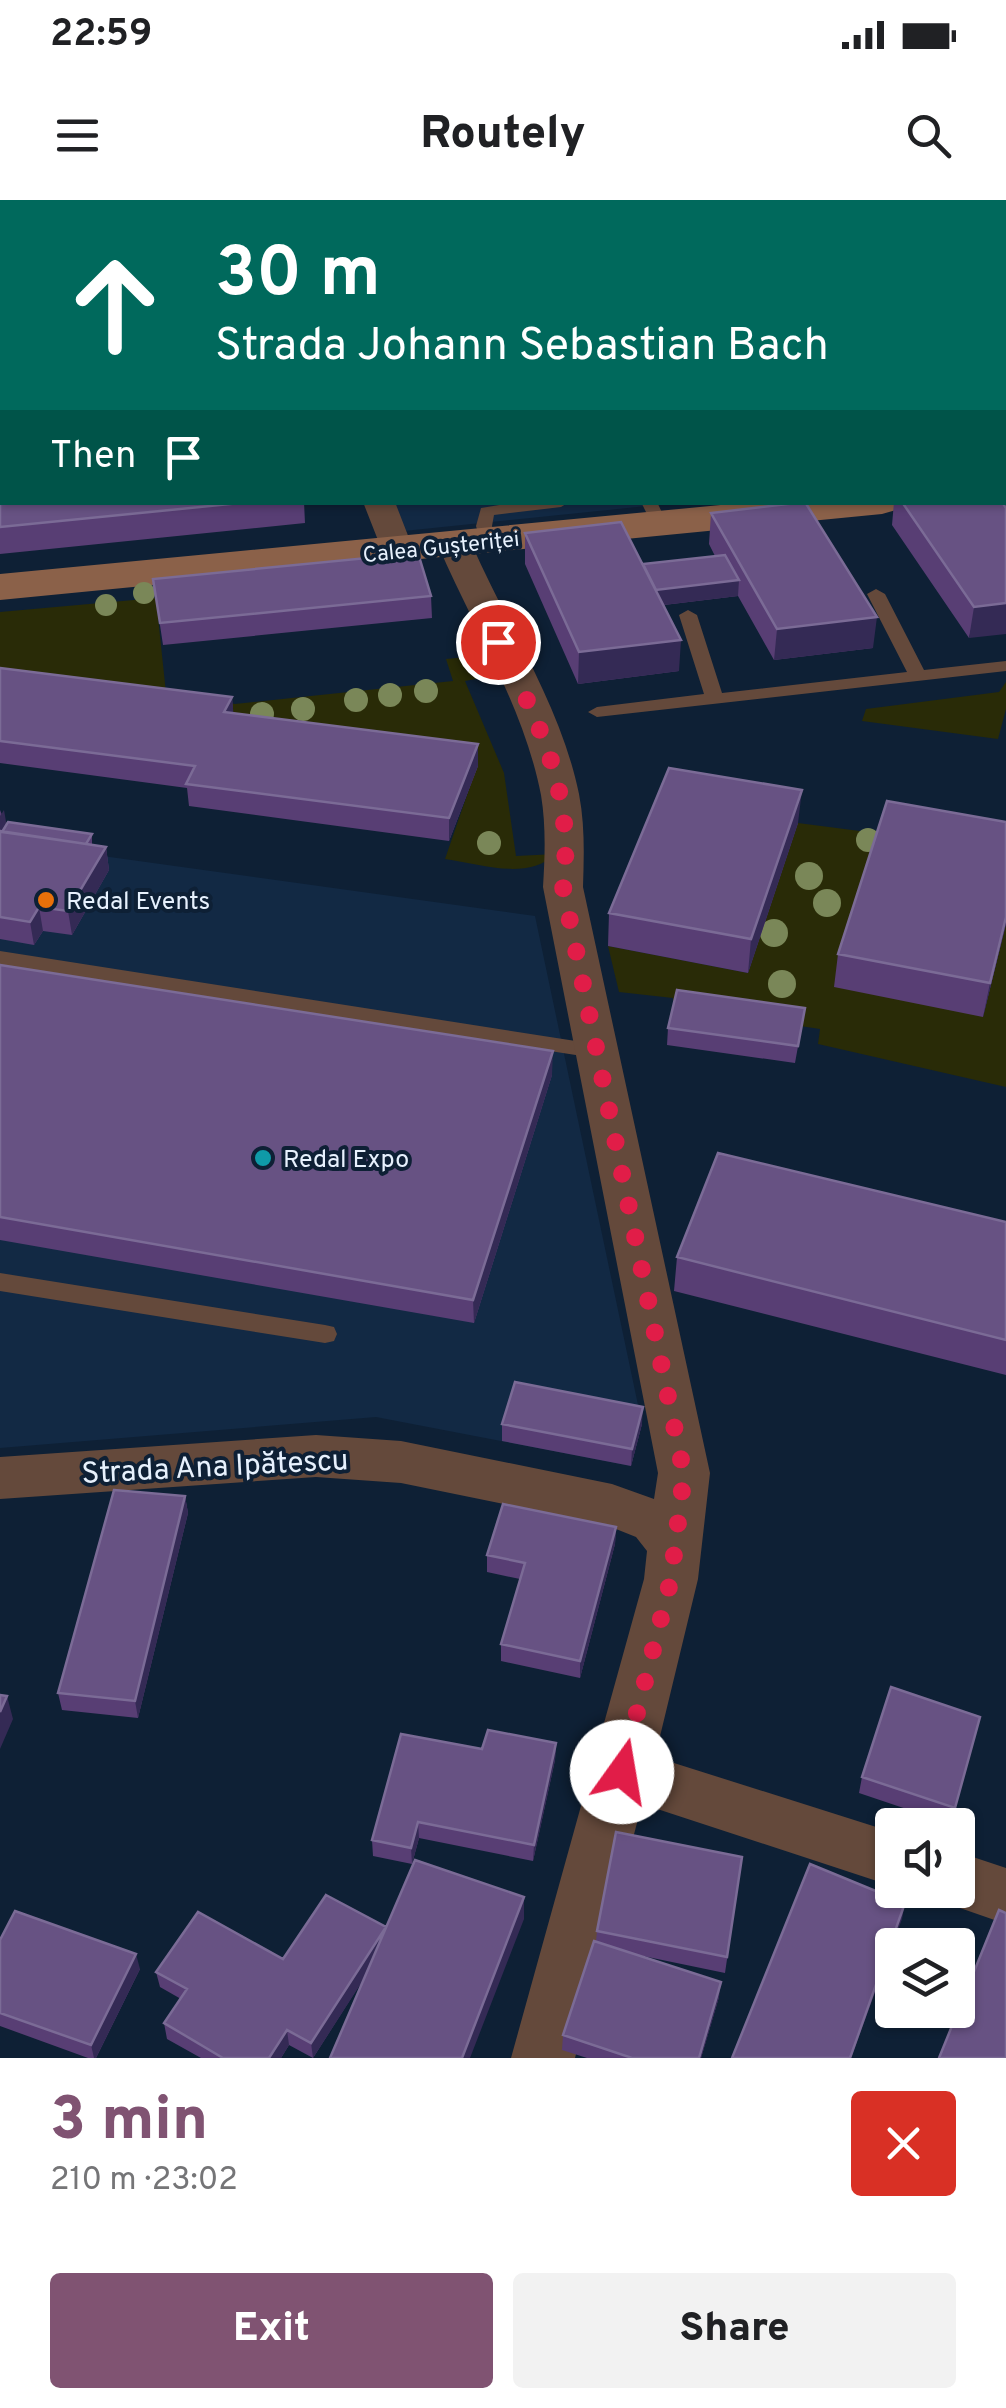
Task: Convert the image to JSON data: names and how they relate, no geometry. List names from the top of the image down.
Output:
{
  "streets": {
    "main road": ["Calea Gușteriței"],
    "street": ["Strada Ana Ipătescu"]
  },
  "places": ["Redal Events", "Redal Expo"],
  "page": {
    "status": "22:59",
    "header": "Routely",
    "turn": ["30 m", "Strada Johann Sebastian Bach"],
    "then": "Then",
    "heading": ["3 min", "210 m · 23:02"],
    "buttons": ["Exit", "Share"]
  }
}
